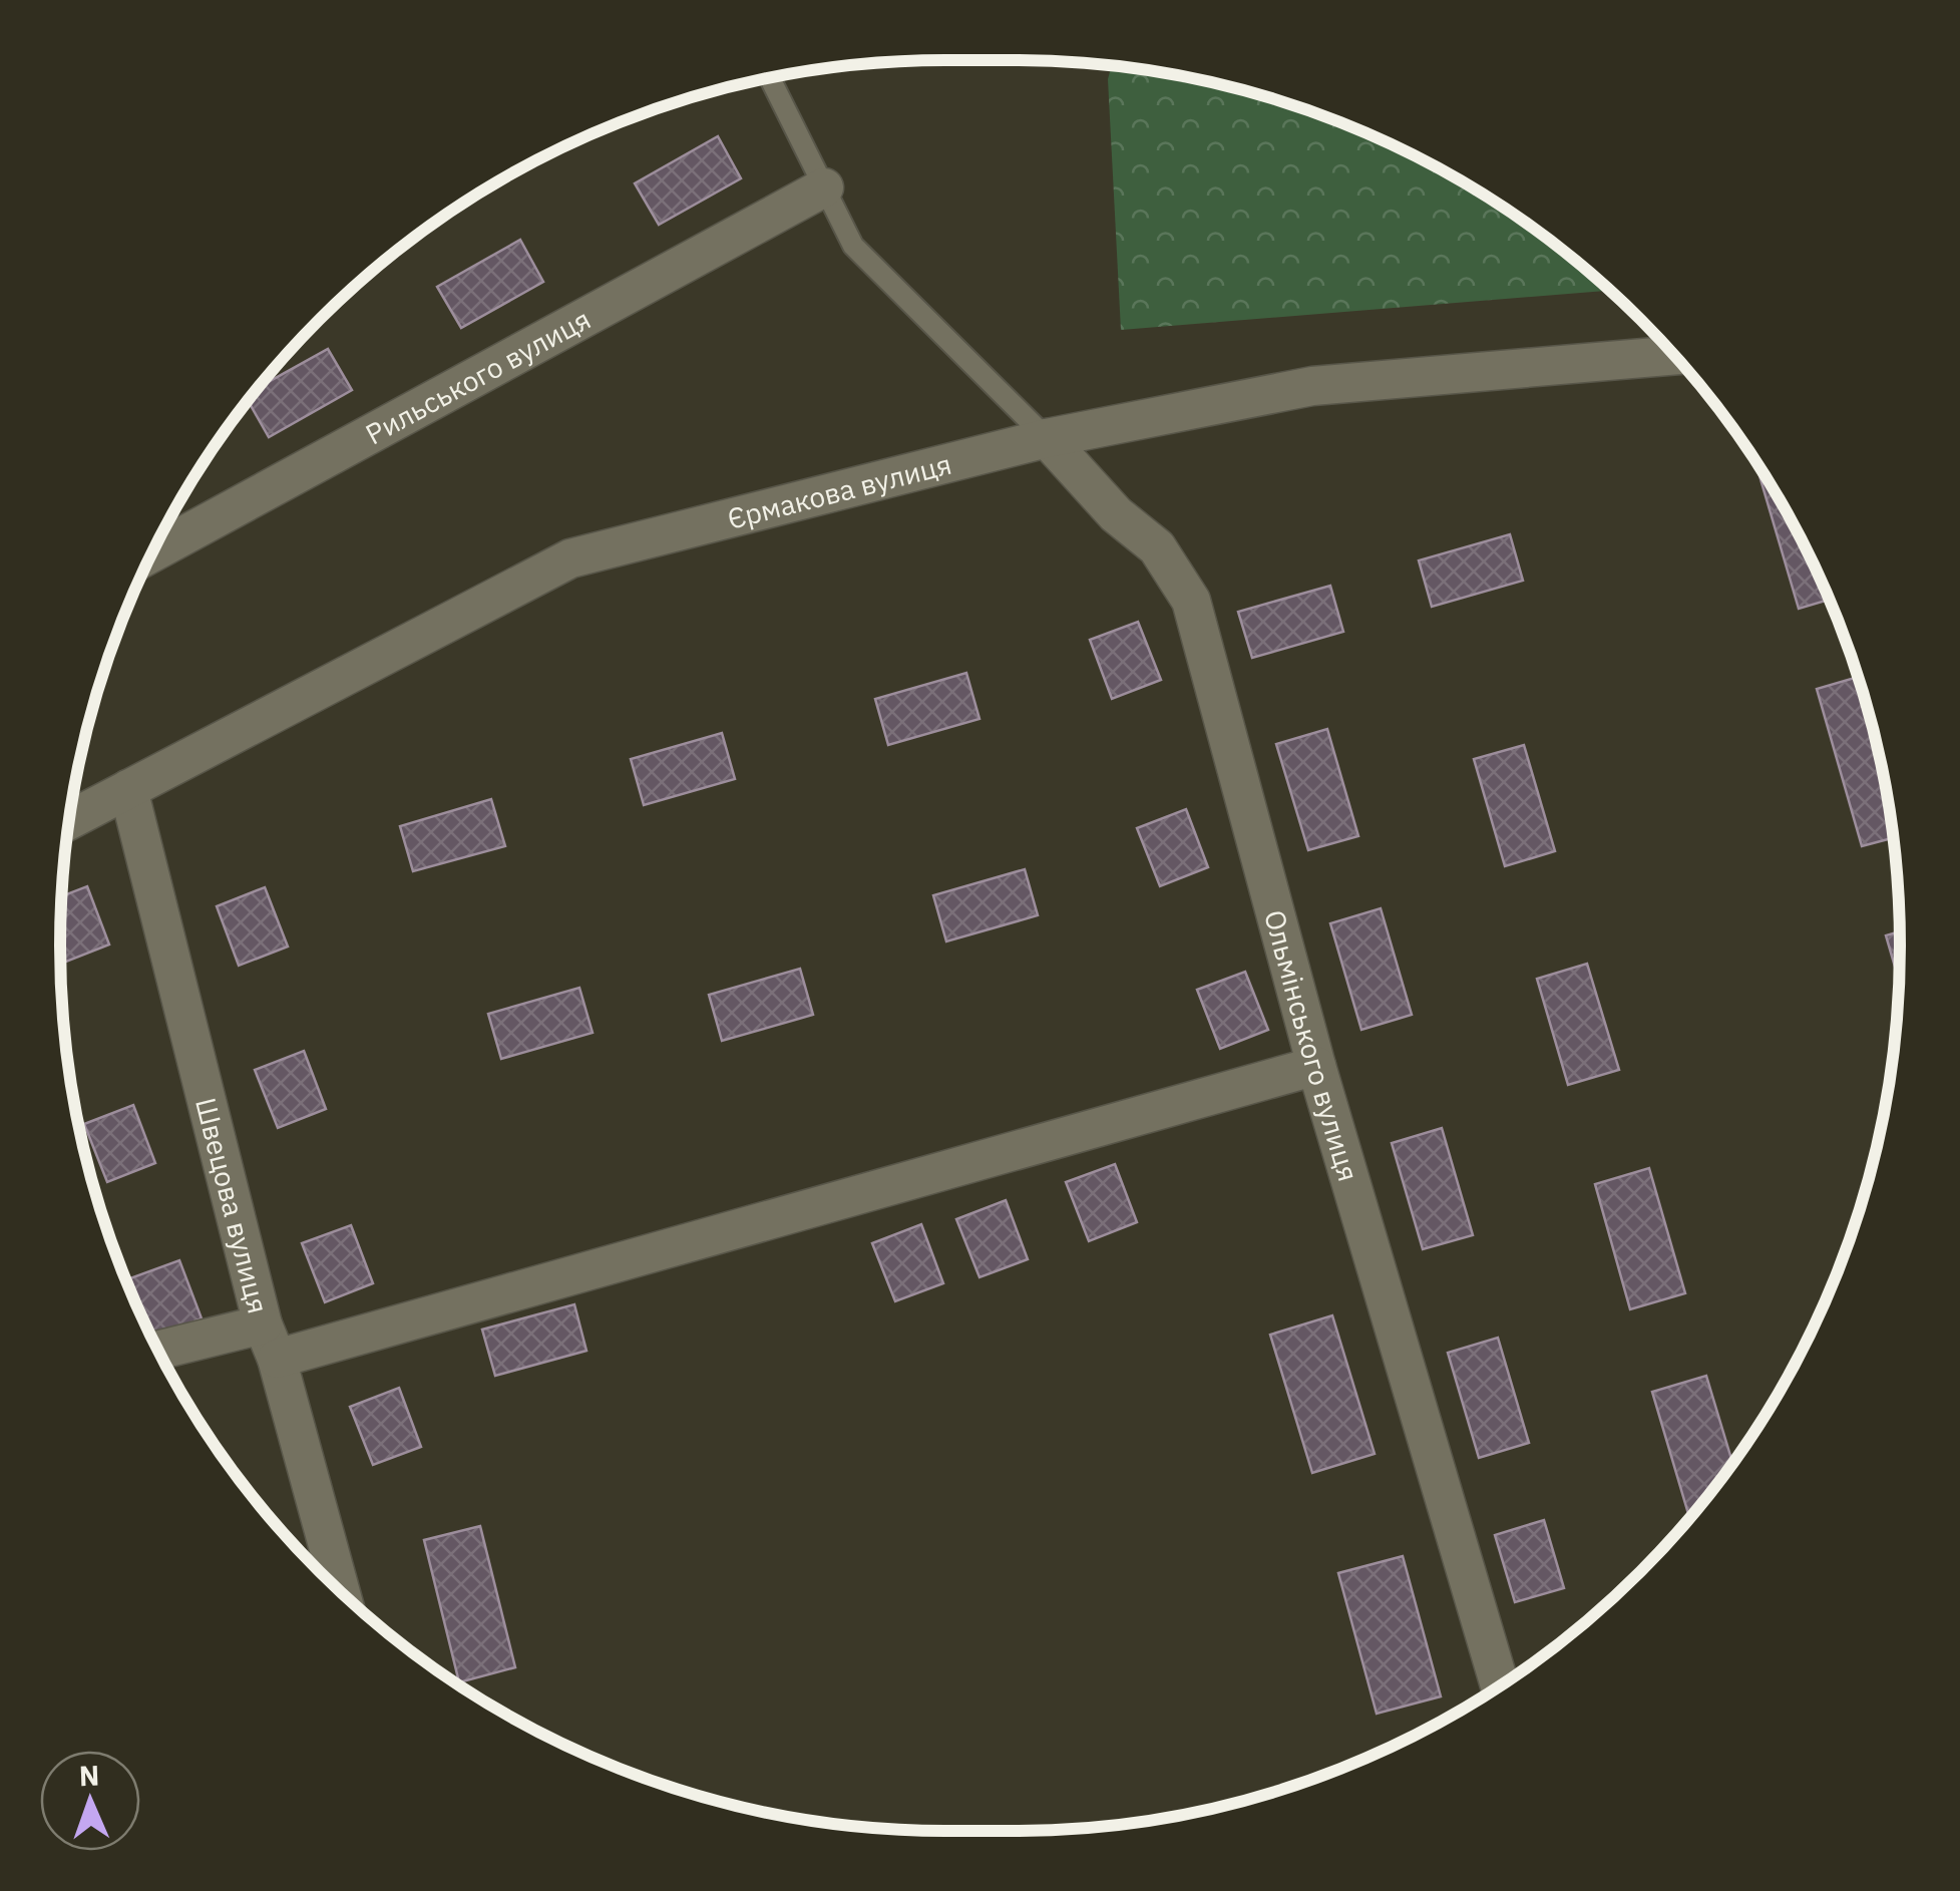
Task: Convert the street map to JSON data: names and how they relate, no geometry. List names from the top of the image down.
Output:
{
  "streets": {
    "street": [
      "Рильського вулиця",
      "Єрмакова вулиця",
      "Ольмінського вулиця",
      "Швецова вулиця"
    ]
  },
  "crossings": [
    ["Єрмакова вулиця", "Ольмінського вулиця"],
    ["Єрмакова вулиця", "Швецова вулиця"]
  ],
  "north": "top"
}
